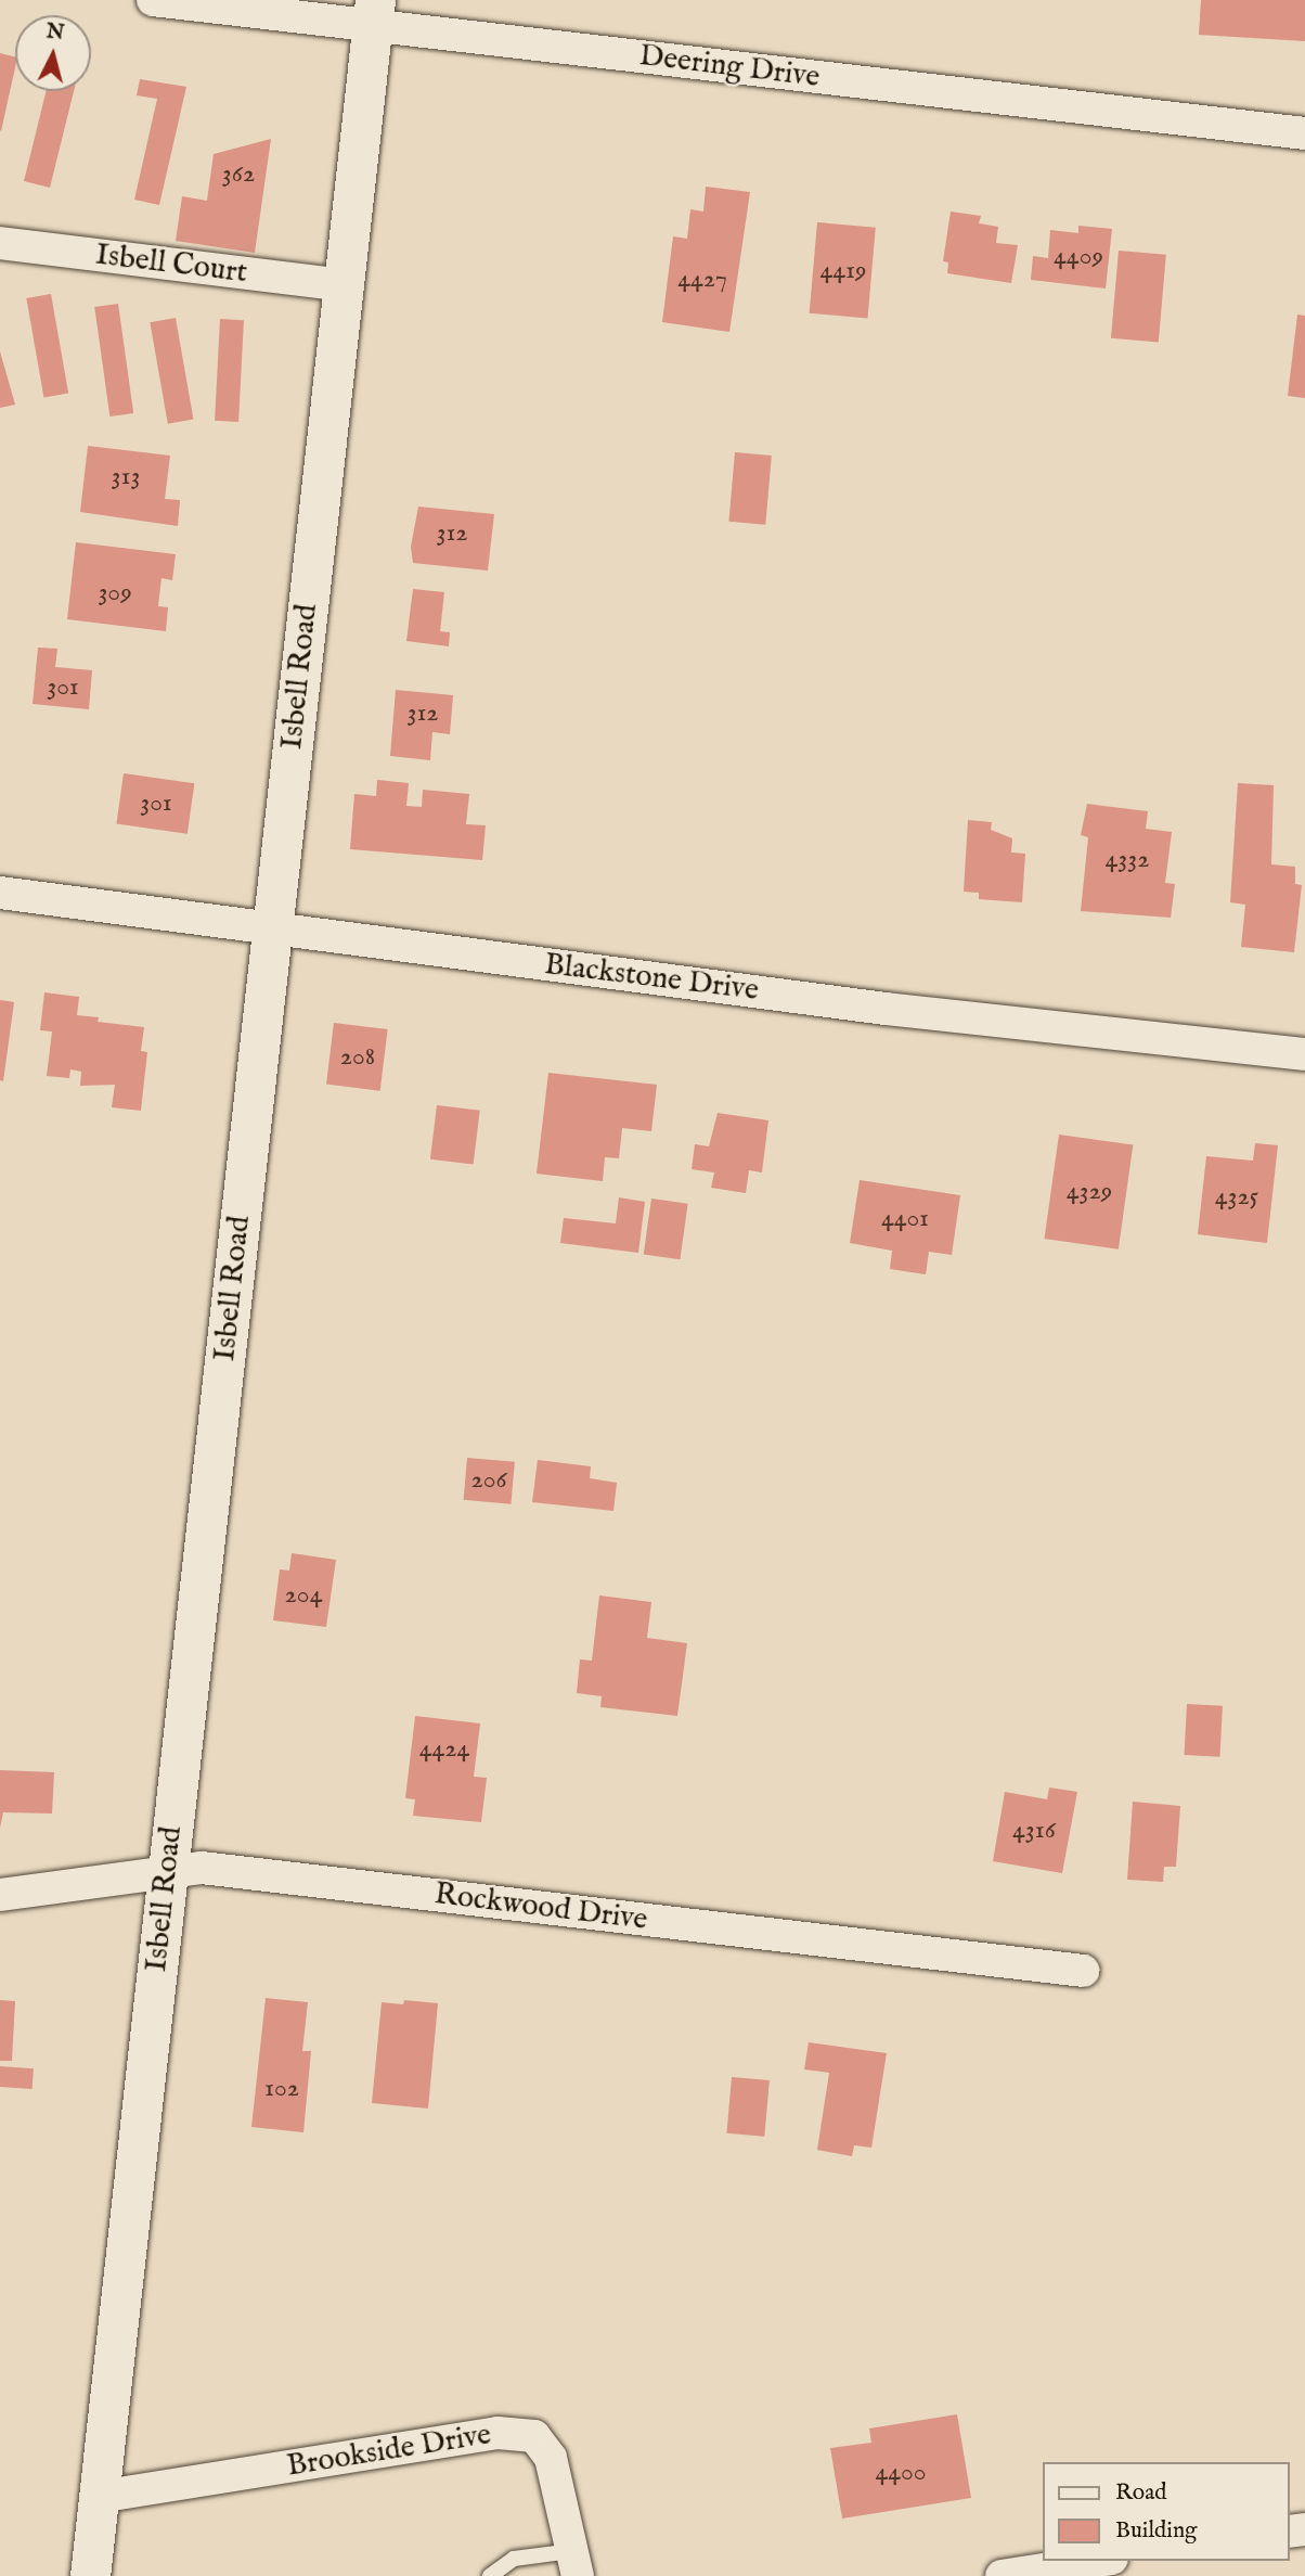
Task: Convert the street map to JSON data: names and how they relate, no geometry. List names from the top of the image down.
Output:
{
  "streets": {
    "street": [
      "Deering Drive",
      "Isbell Court",
      "Isbell Road",
      "Blackstone Drive",
      "Rockwood Drive",
      "Brookside Drive"
    ]
  },
  "crossings": [
    ["Deering Drive", "Isbell Road"],
    ["Isbell Court", "Isbell Road"],
    ["Isbell Road", "Blackstone Drive"],
    ["Isbell Road", "Rockwood Drive"],
    ["Isbell Road", "Brookside Drive"]
  ],
  "house_numbers": [
    "362",
    "4409",
    "4419",
    "4427",
    "313",
    "312",
    "309",
    "301",
    "312",
    "301",
    "4332",
    "208",
    "4329",
    "4325",
    "4401",
    "206",
    "204",
    "4424",
    "4316",
    "102",
    "4400"
  ],
  "legend": ["Road", "Building"],
  "north": "top"
}
